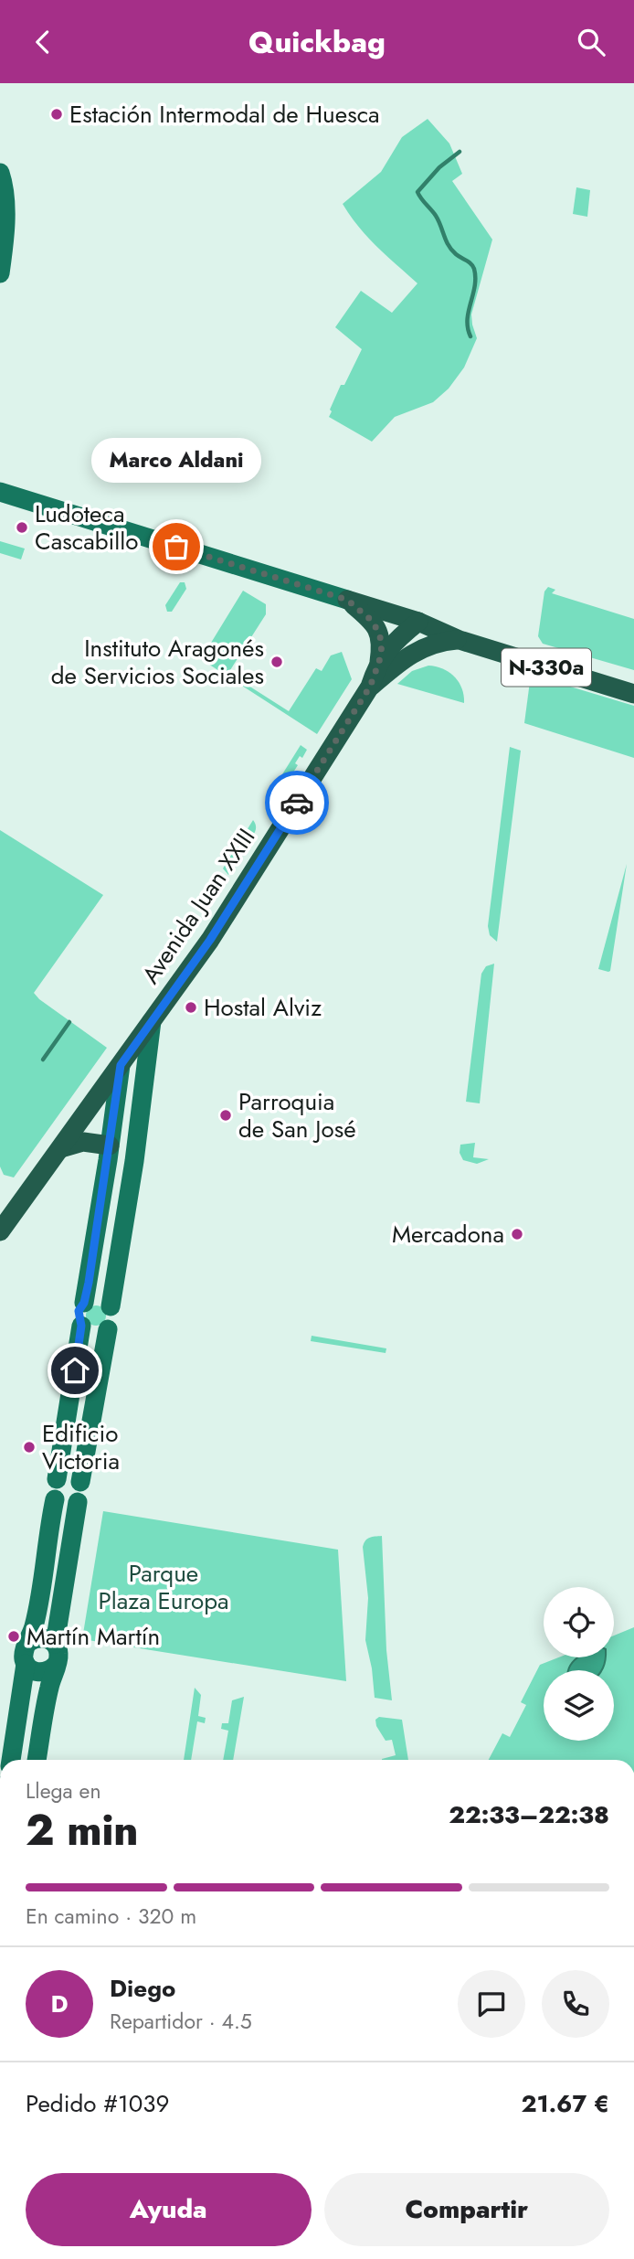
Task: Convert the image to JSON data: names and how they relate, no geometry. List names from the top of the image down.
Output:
{
  "streets": {
    "highway": ["N-330a", "Avenida Juan XXIII"]
  },
  "crossings": [
    ["N-330a", "Avenida Juan XXIII"]
  ],
  "parks": ["Parque Plaza Europa"],
  "places": [
    "Estación Intermodal de Huesca",
    "Ludoteca Cascabillo",
    "Marco Aldani",
    "Instituto Aragonés de Servicios Sociales",
    "Hostal Alviz",
    "Parroquia de San José",
    "Mercadona",
    "Edificio Victoria",
    "Martín Martín"
  ],
  "page": {
    "header": "Quickbag",
    "bubble": "Marco Aldani",
    "heading": ["2 min", "Llega en", "22:33–22:38"],
    "panel": [
      "Diego",
      "Repartidor · 4.5",
      "Pedido #1039",
      "21.67 €"
    ],
    "bar": "En camino · 320 m",
    "round": "D",
    "buttons": ["Ayuda", "Compartir"]
  }
}
